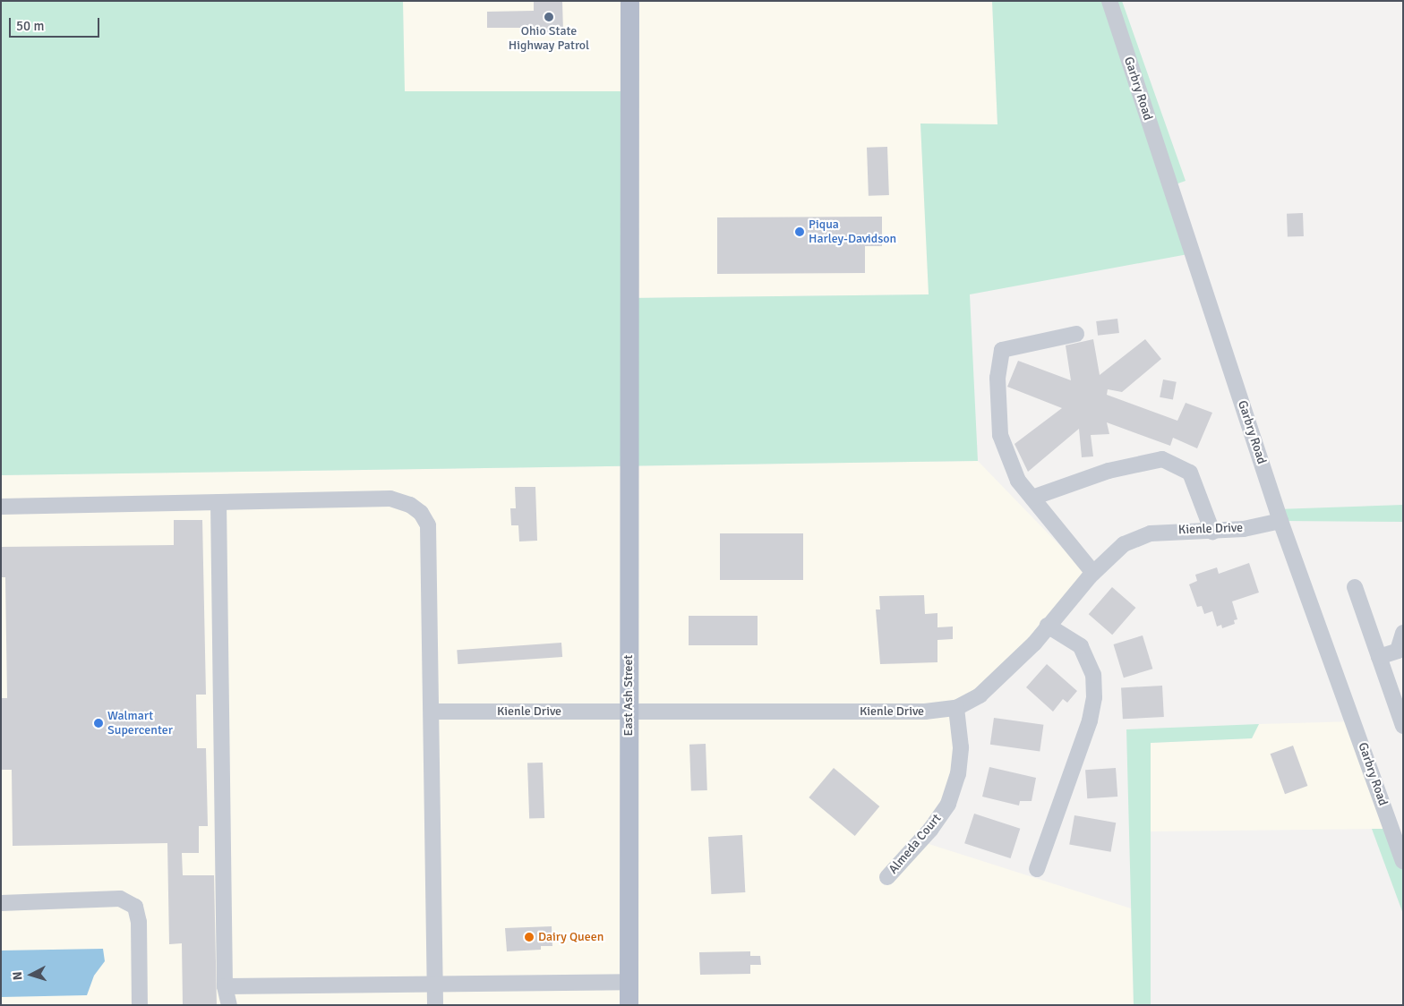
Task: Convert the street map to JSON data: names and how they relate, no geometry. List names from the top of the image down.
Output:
{
  "streets": {
    "main road": ["East Ash Street"],
    "street": ["Garbry Road", "Kienle Drive", "Almeda Court"]
  },
  "crossings": [
    ["Garbry Road", "Kienle Drive"],
    ["Kienle Drive", "East Ash Street"],
    ["Kienle Drive", "Almeda Court"]
  ],
  "places": [
    "Ohio State Highway Patrol",
    "Piqua Harley-Davidson",
    "Walmart Supercenter",
    "Dairy Queen"
  ],
  "scale_bar": "50 m",
  "north": "left"
}
